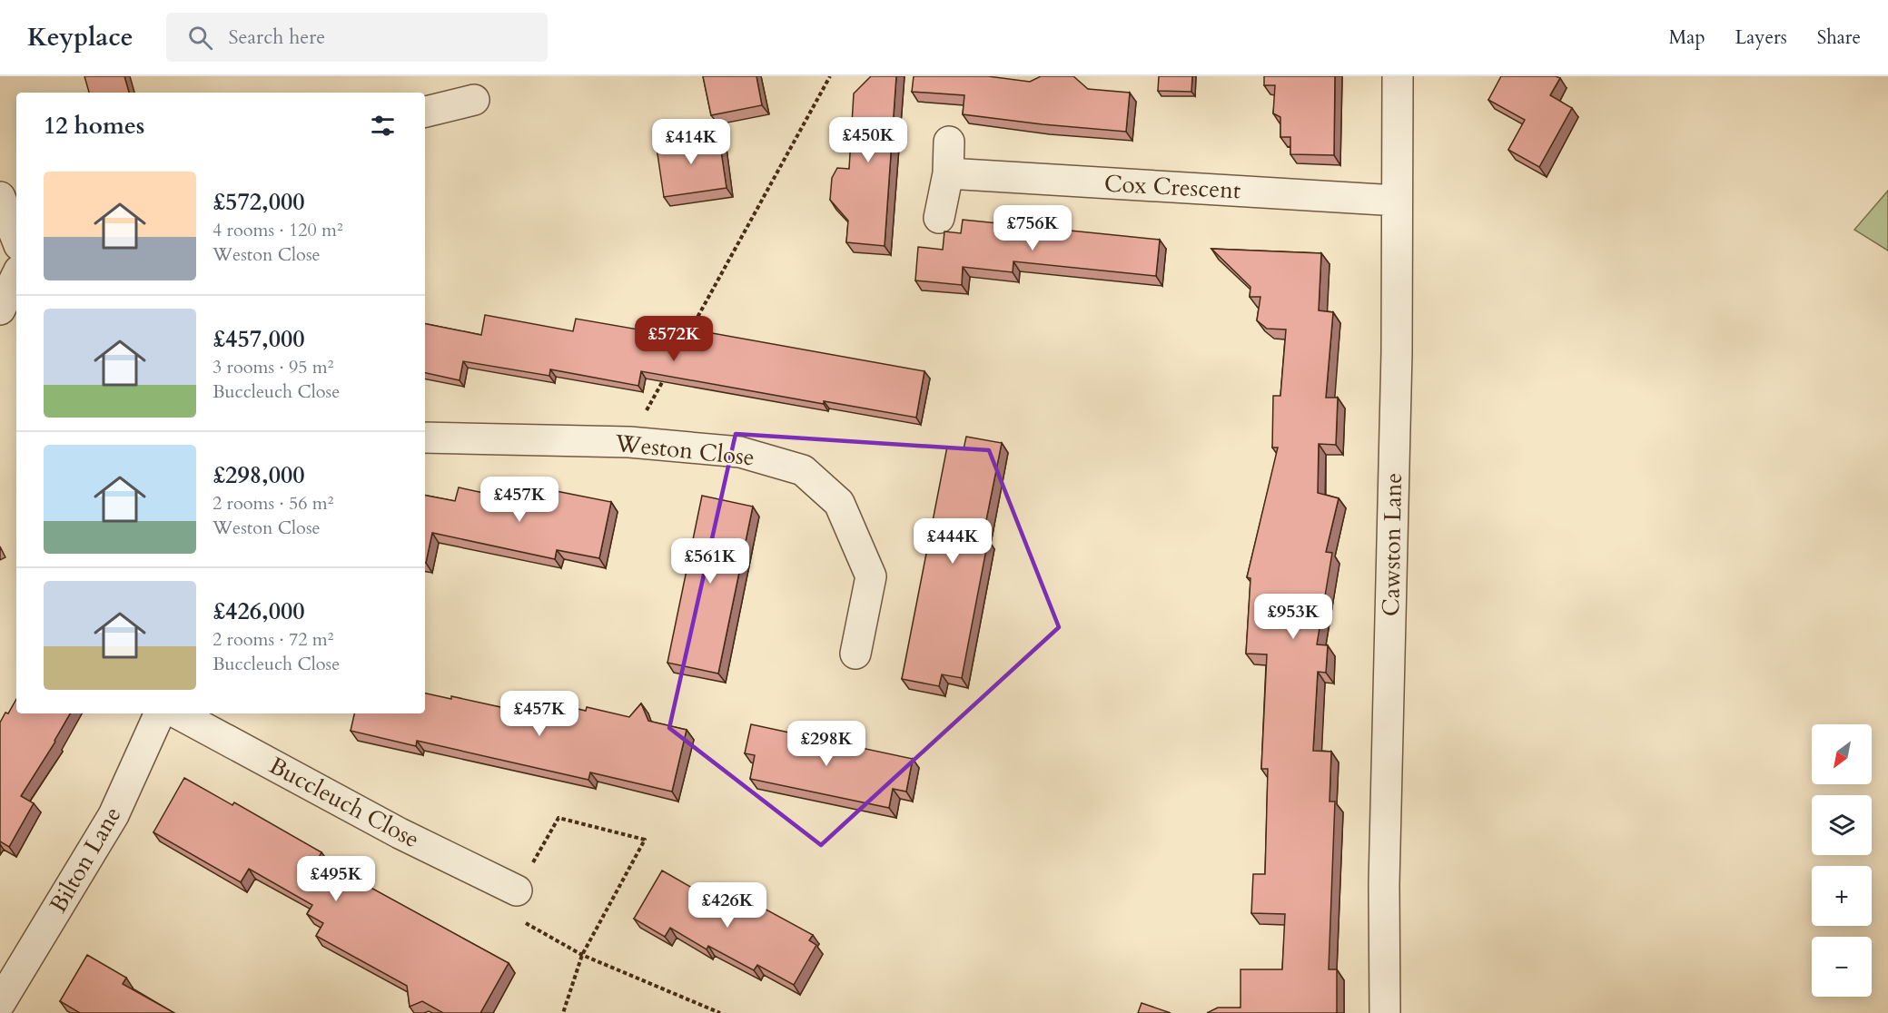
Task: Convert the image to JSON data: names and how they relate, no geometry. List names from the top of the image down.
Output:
{
  "streets": {
    "street": [
      "Cox Crescent",
      "Weston Close",
      "Cawston Lane",
      "Buccleuch Close",
      "Bilton Lane"
    ]
  },
  "crossings": [
    ["Cox Crescent", "Cawston Lane"]
  ],
  "north": "bottom left",
  "page": {
    "header": "Keyplace",
    "search": "Search here",
    "nav": ["Map", "Layers", "Share"],
    "heading": "12 homes",
    "price": [
      "£450K",
      "£414K",
      "£756K",
      "£572K",
      "£457K",
      "£444K",
      "£561K",
      "£953K",
      "£457K",
      "£298K",
      "£495K",
      "£426K"
    ],
    "list": [
      {
        "name": "£572,000",
        "note": "4 rooms · 120 m² · Weston Close"
      },
      {
        "name": "£457,000",
        "note": "3 rooms · 95 m² · Buccleuch Close"
      },
      {
        "name": "£298,000",
        "note": "2 rooms · 56 m² · Weston Close"
      },
      {
        "name": "£426,000",
        "note": "2 rooms · 72 m² · Buccleuch Close"
      }
    ],
    "map_buttons": ["+", "−"]
  }
}
